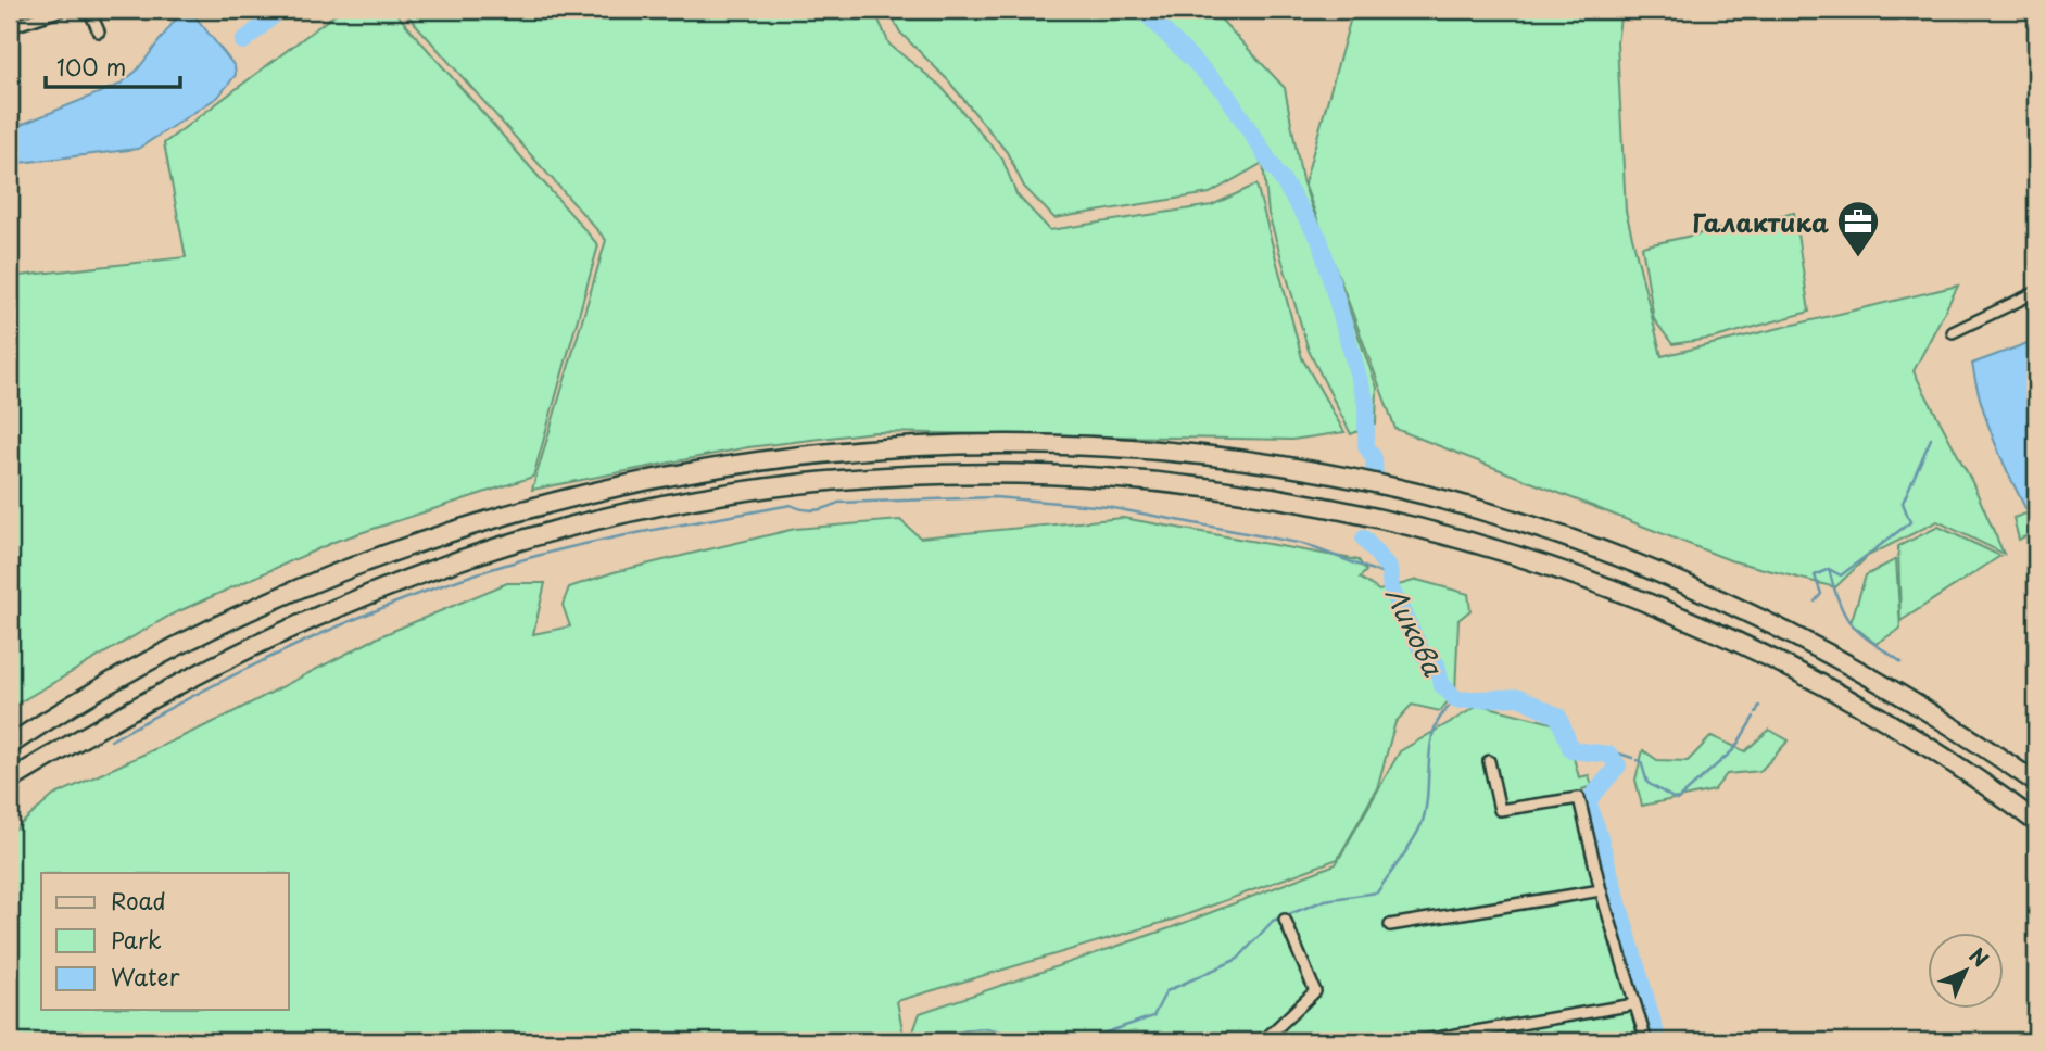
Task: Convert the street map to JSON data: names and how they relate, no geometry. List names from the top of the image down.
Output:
{
  "water": ["Ликова"],
  "places": {
    "office": ["Галактика"]
  },
  "legend": ["Road", "Park", "Water"],
  "scale_bar": "100 m",
  "north": "top right"
}
